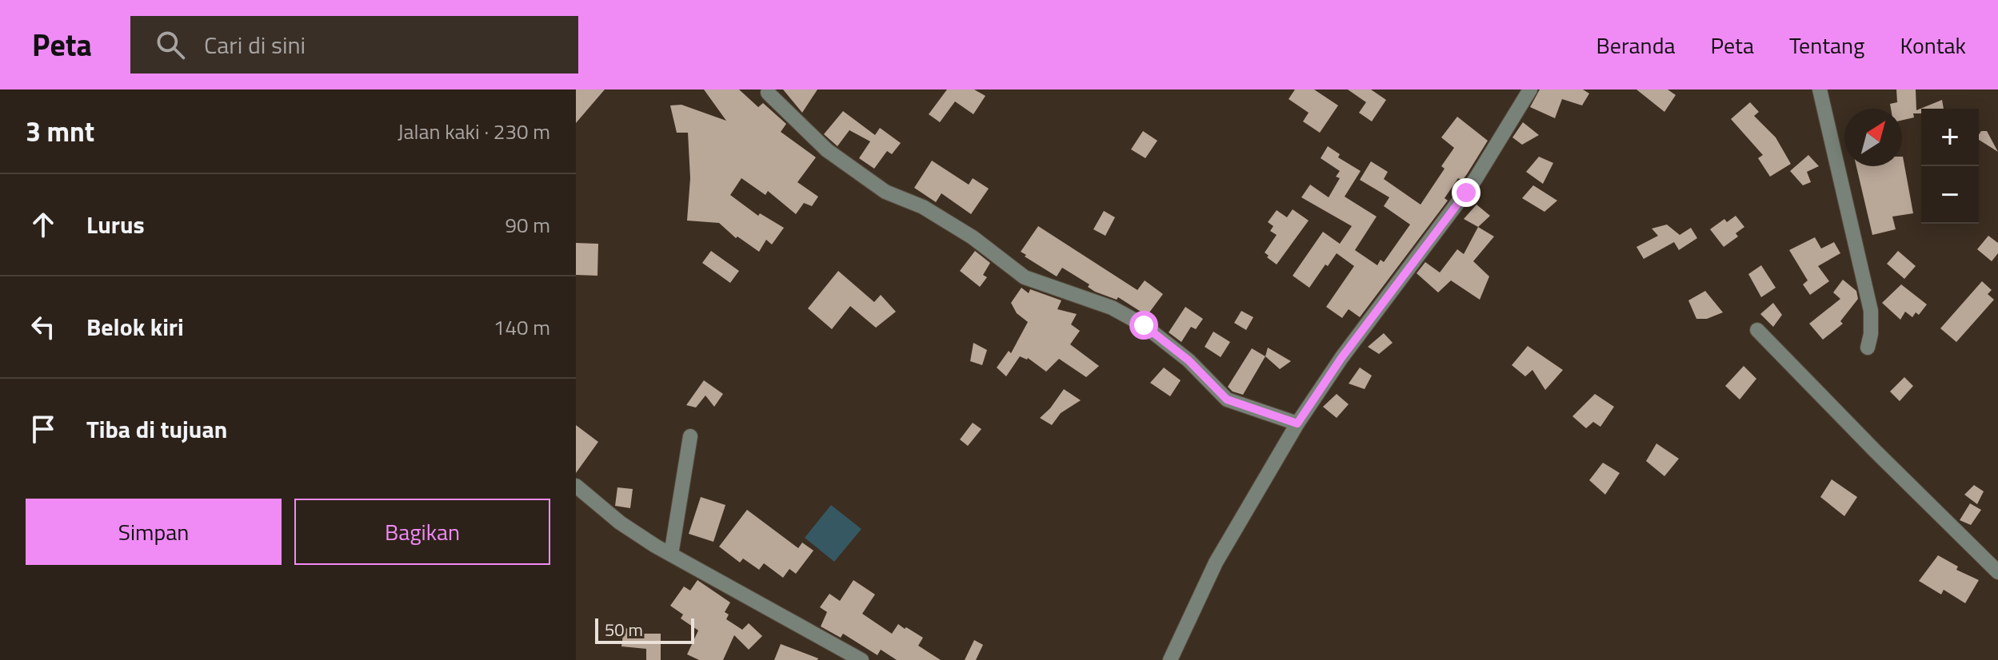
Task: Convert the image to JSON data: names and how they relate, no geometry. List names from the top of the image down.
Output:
{
  "scale_bar": "50 m",
  "north": "top right",
  "page": {
    "header": "Peta",
    "search": "Cari di sini",
    "nav": [
      "Beranda",
      "Peta",
      "Tentang",
      "Kontak"
    ],
    "heading": ["3 mnt", "Jalan kaki · 230 m"],
    "map_buttons": ["+", "−"],
    "list": [
      ["Lurus", "90 m"],
      ["Belok kiri", "140 m"],
      "Tiba di tujuan"
    ],
    "buttons": ["Simpan", "Bagikan"],
    "scale": "50 m"
  }
}
